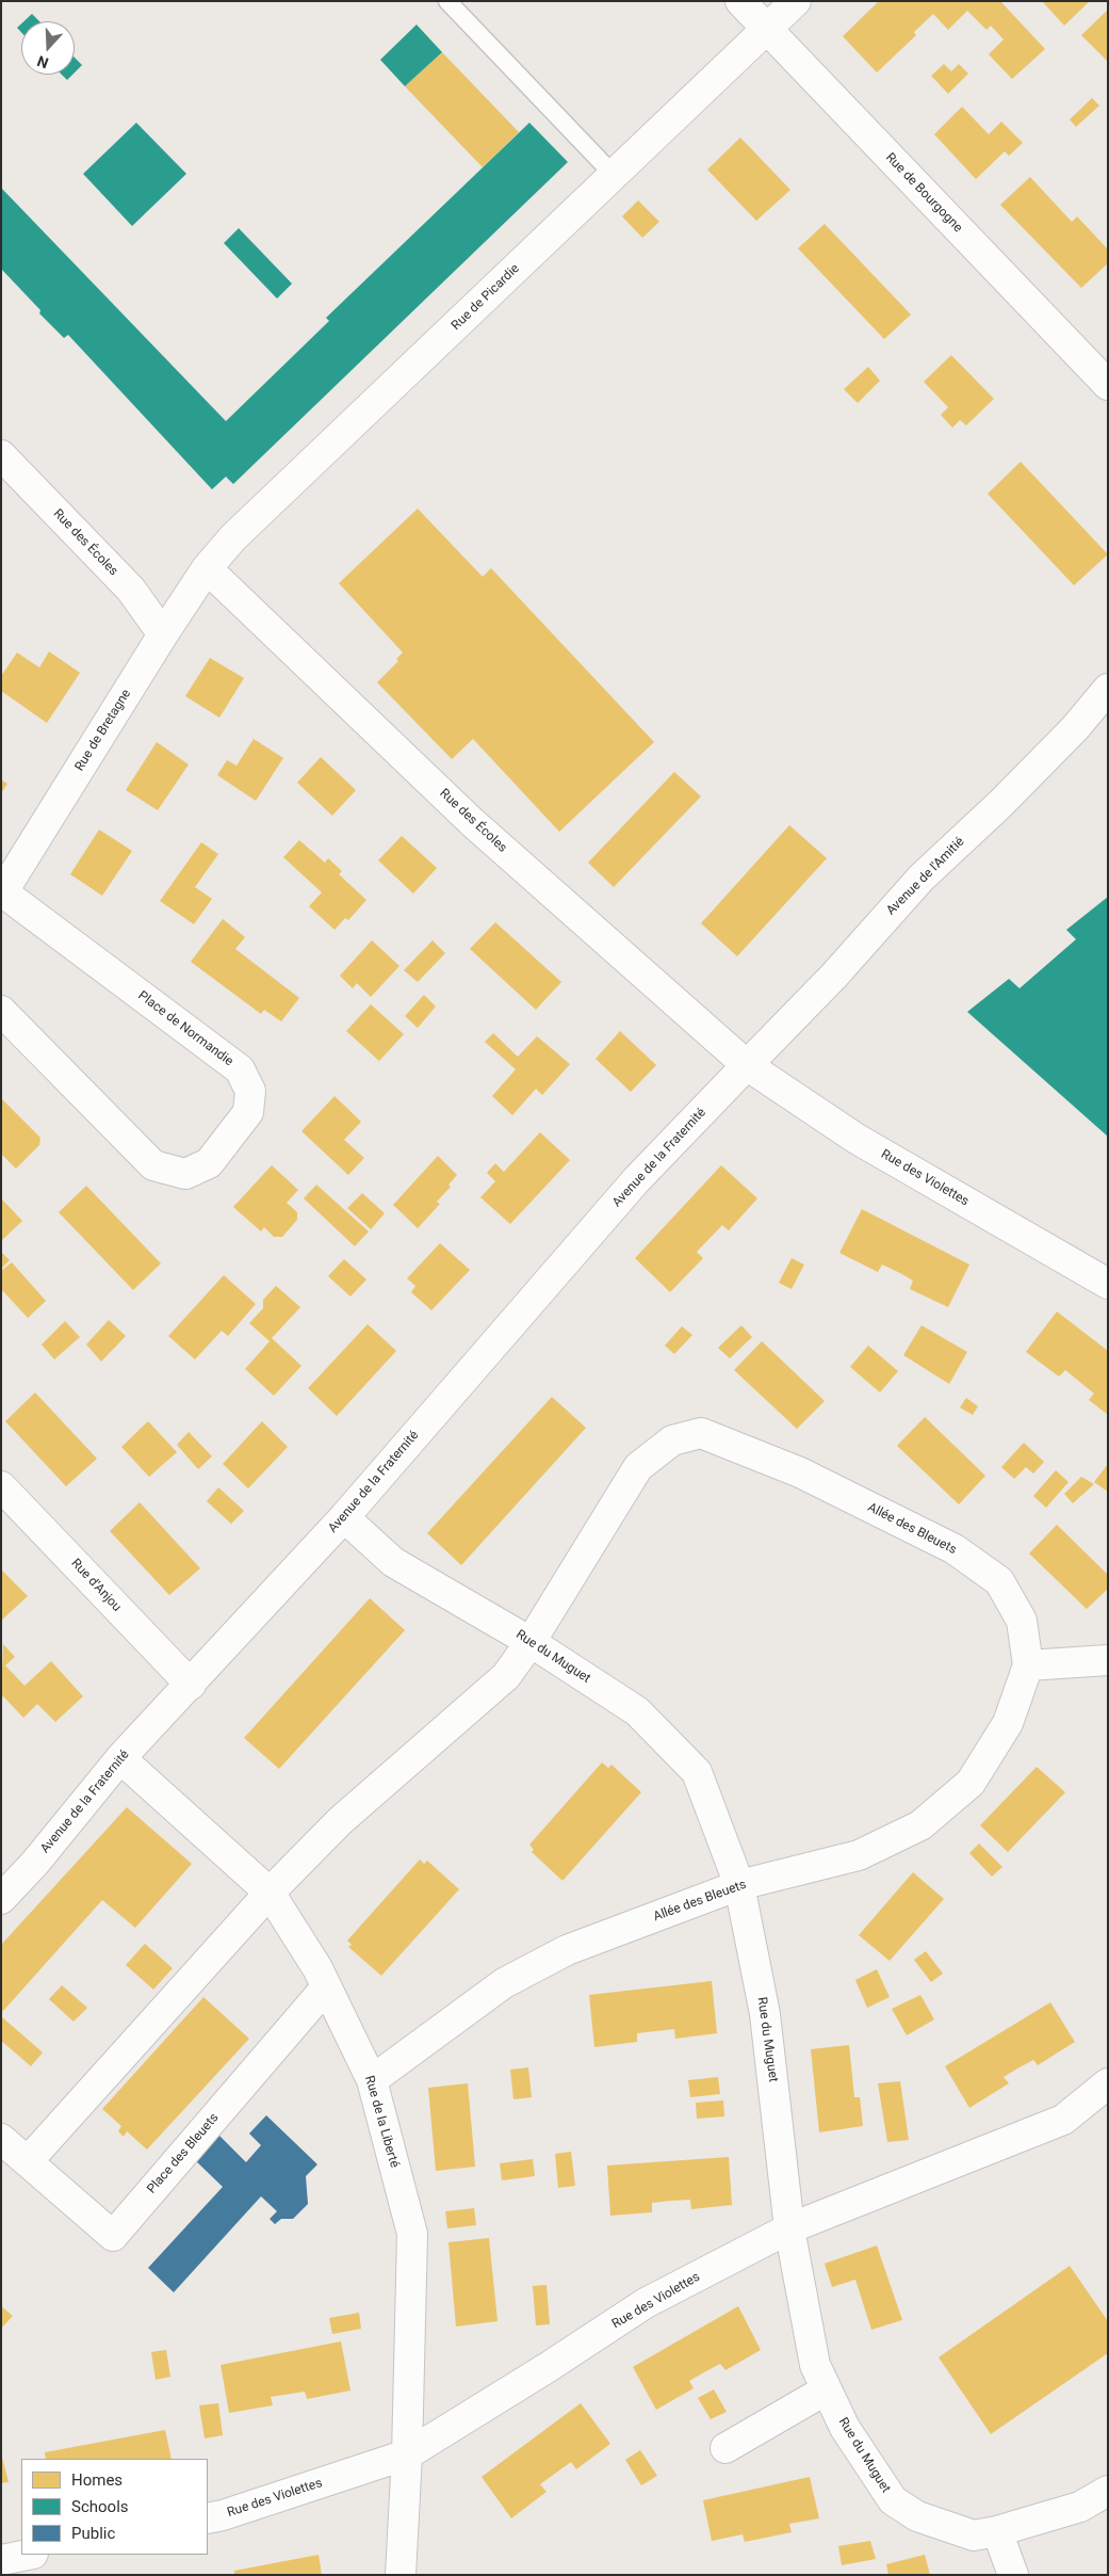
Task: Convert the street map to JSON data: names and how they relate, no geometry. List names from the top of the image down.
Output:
{
  "streets": {
    "street": [
      "Rue de Bourgogne",
      "Rue de Picardie",
      "Rue des Écoles",
      "Rue de Bretagne",
      "Avenue de l'Amitié",
      "Place de Normandie",
      "Avenue de la Fraternité",
      "Rue des Violettes",
      "Allée des Bleuets",
      "Rue d'Anjou",
      "Rue du Muguet",
      "Rue de la Liberté",
      "Place des Bleuets"
    ]
  },
  "crossings": [
    ["Rue de Bourgogne", "Rue de Picardie"],
    ["Rue de Picardie", "Rue des Écoles"],
    ["Rue de Picardie", "Rue de Bretagne"],
    ["Rue des Écoles", "Rue de Bretagne"],
    ["Rue des Écoles", "Avenue de l'Amitié"],
    ["Rue des Écoles", "Avenue de la Fraternité"],
    ["Rue des Écoles", "Rue des Violettes"],
    ["Rue de Bretagne", "Place de Normandie"],
    ["Avenue de l'Amitié", "Avenue de la Fraternité"],
    ["Avenue de l'Amitié", "Rue des Violettes"],
    ["Avenue de la Fraternité", "Rue des Violettes"],
    ["Avenue de la Fraternité", "Rue d'Anjou"],
    ["Avenue de la Fraternité", "Rue du Muguet"],
    ["Avenue de la Fraternité", "Rue de la Liberté"],
    ["Rue des Violettes", "Rue du Muguet"],
    ["Rue des Violettes", "Rue de la Liberté"],
    ["Allée des Bleuets", "Rue du Muguet"],
    ["Allée des Bleuets", "Rue de la Liberté"],
    ["Rue de la Liberté", "Place des Bleuets"]
  ],
  "legend": ["Homes", "Schools", "Public"],
  "north": "bottom"
}
